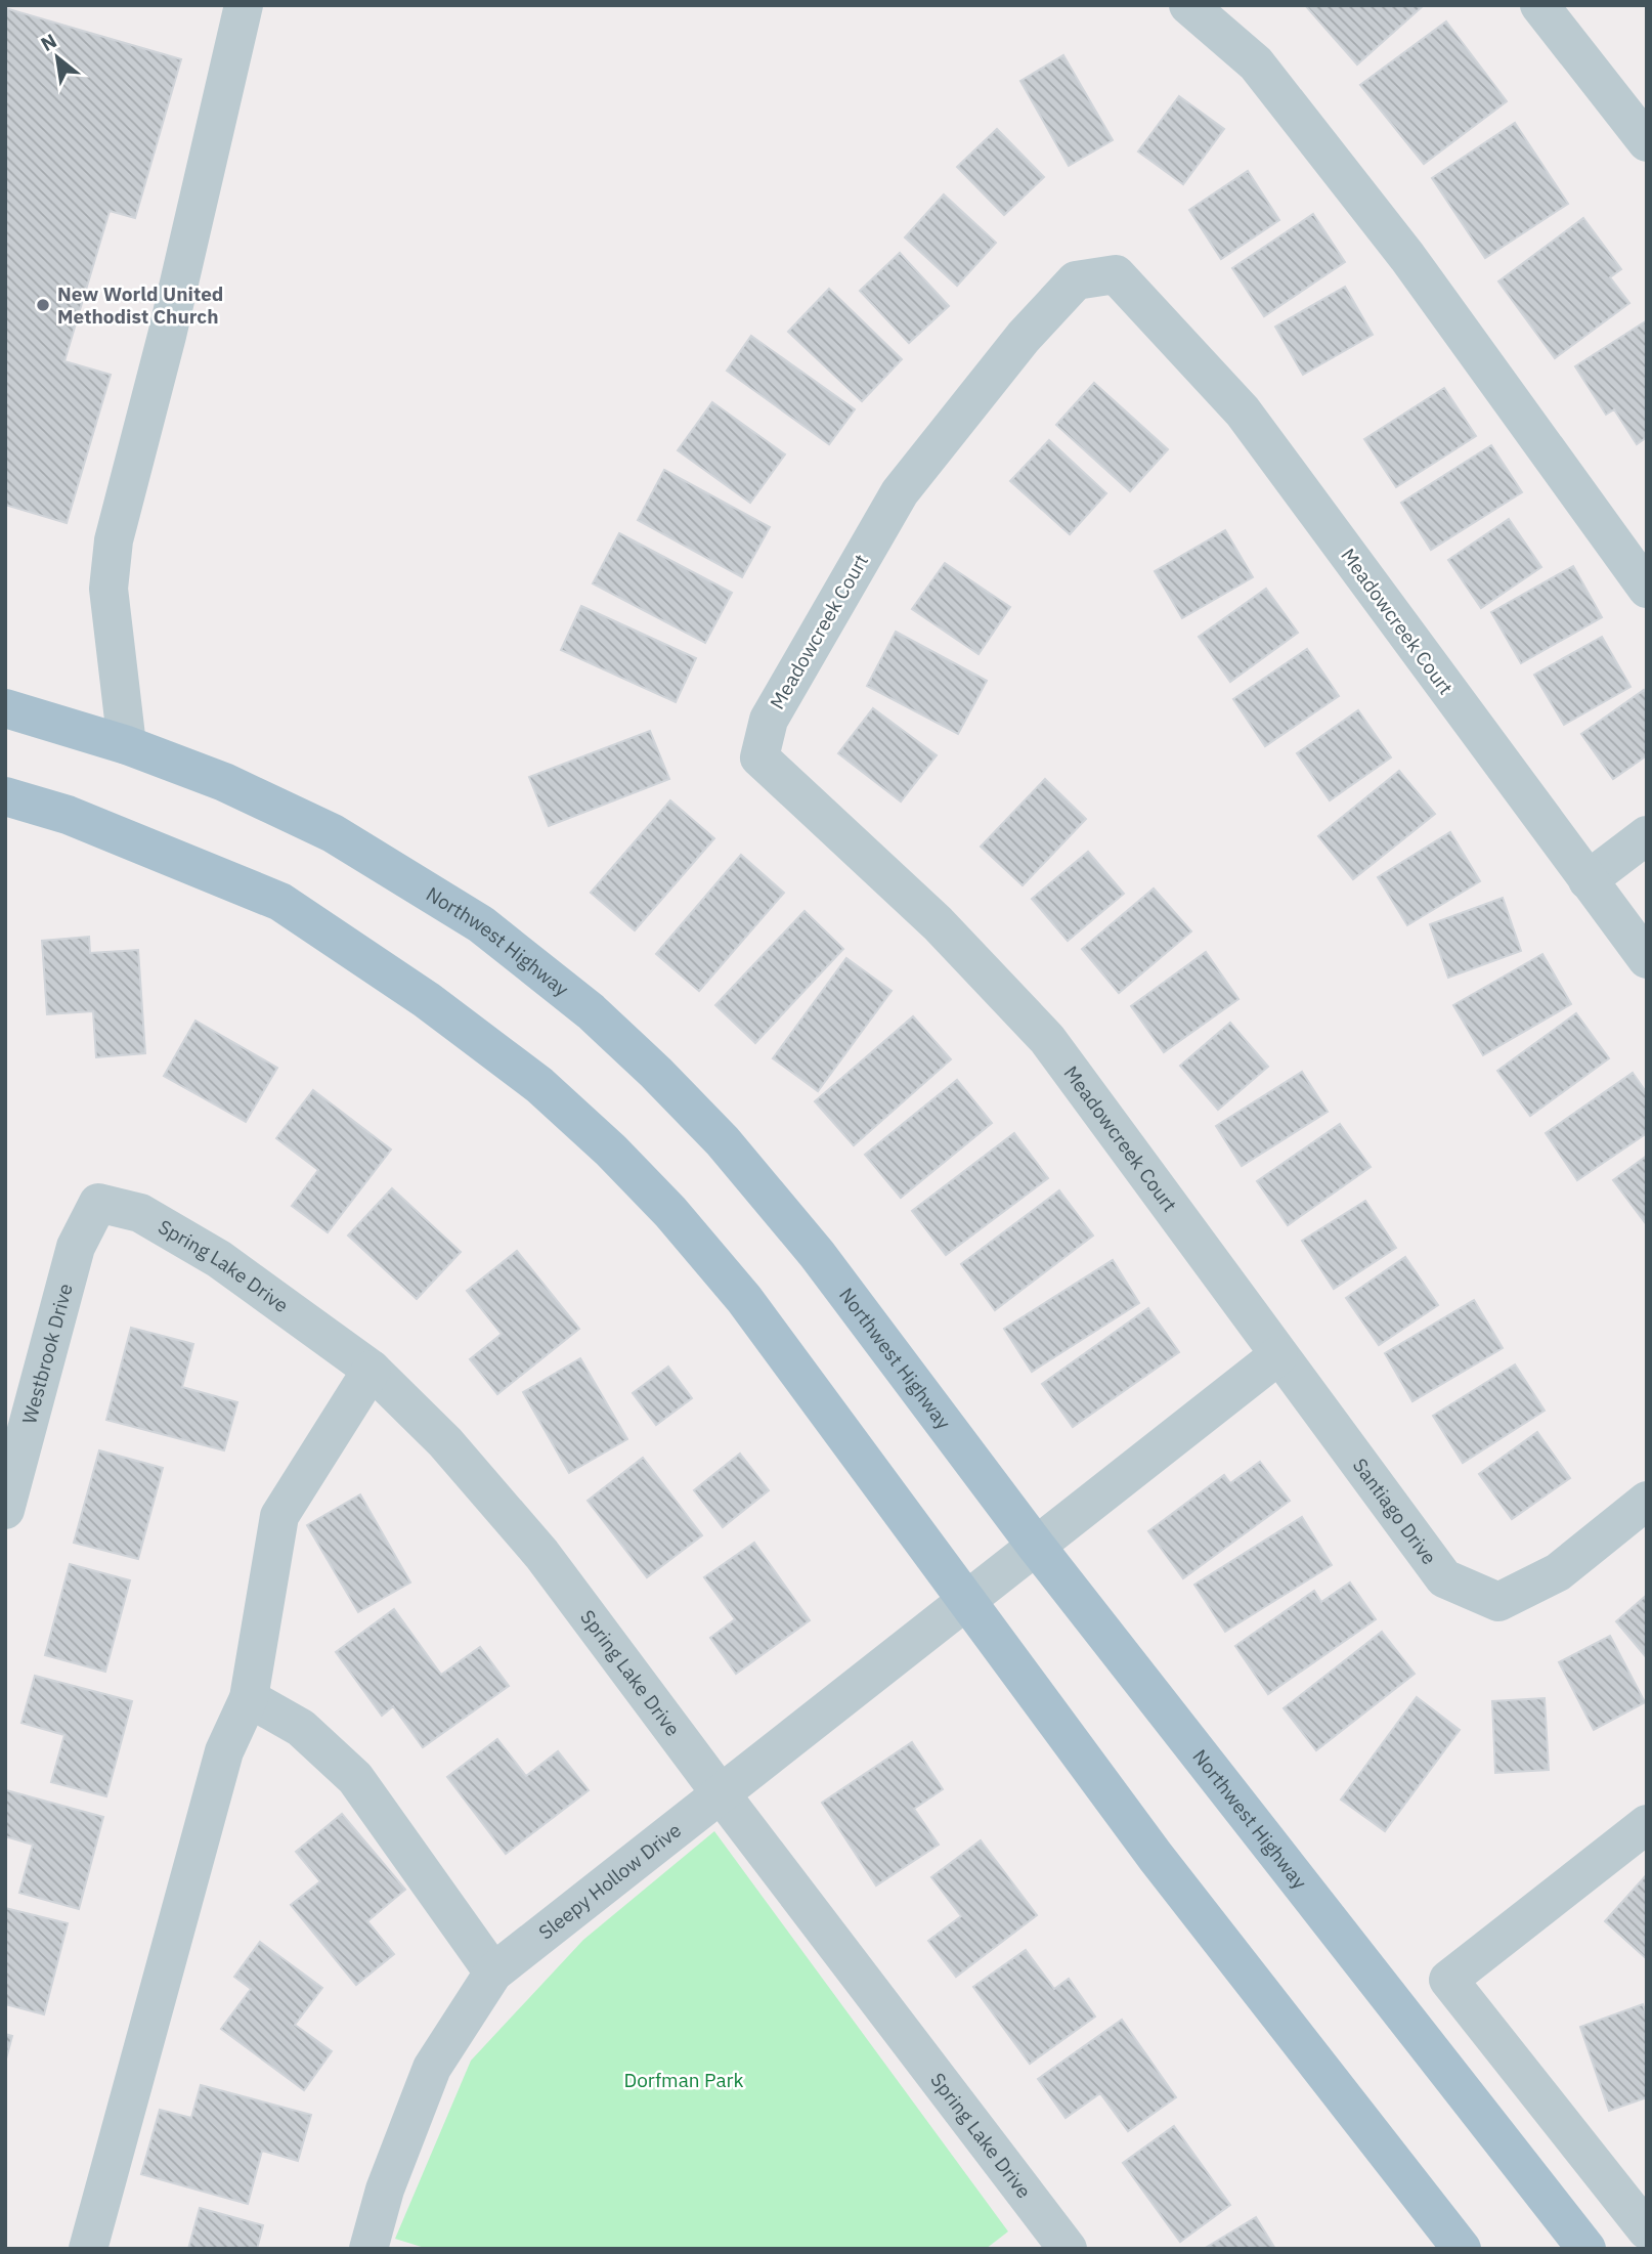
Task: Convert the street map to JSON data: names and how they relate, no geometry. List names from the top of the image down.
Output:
{
  "streets": {
    "main road": ["Northwest Highway"],
    "street": [
      "Meadowcreek Court",
      "Spring Lake Drive",
      "Westbrook Drive",
      "Santiago Drive",
      "Sleepy Hollow Drive"
    ]
  },
  "crossings": [
    ["Meadowcreek Court", "Santiago Drive"],
    ["Spring Lake Drive", "Westbrook Drive"],
    ["Spring Lake Drive", "Sleepy Hollow Drive"]
  ],
  "parks": ["Dorfman Park"],
  "places": ["New World United Methodist Church"],
  "north": "top left"
}
